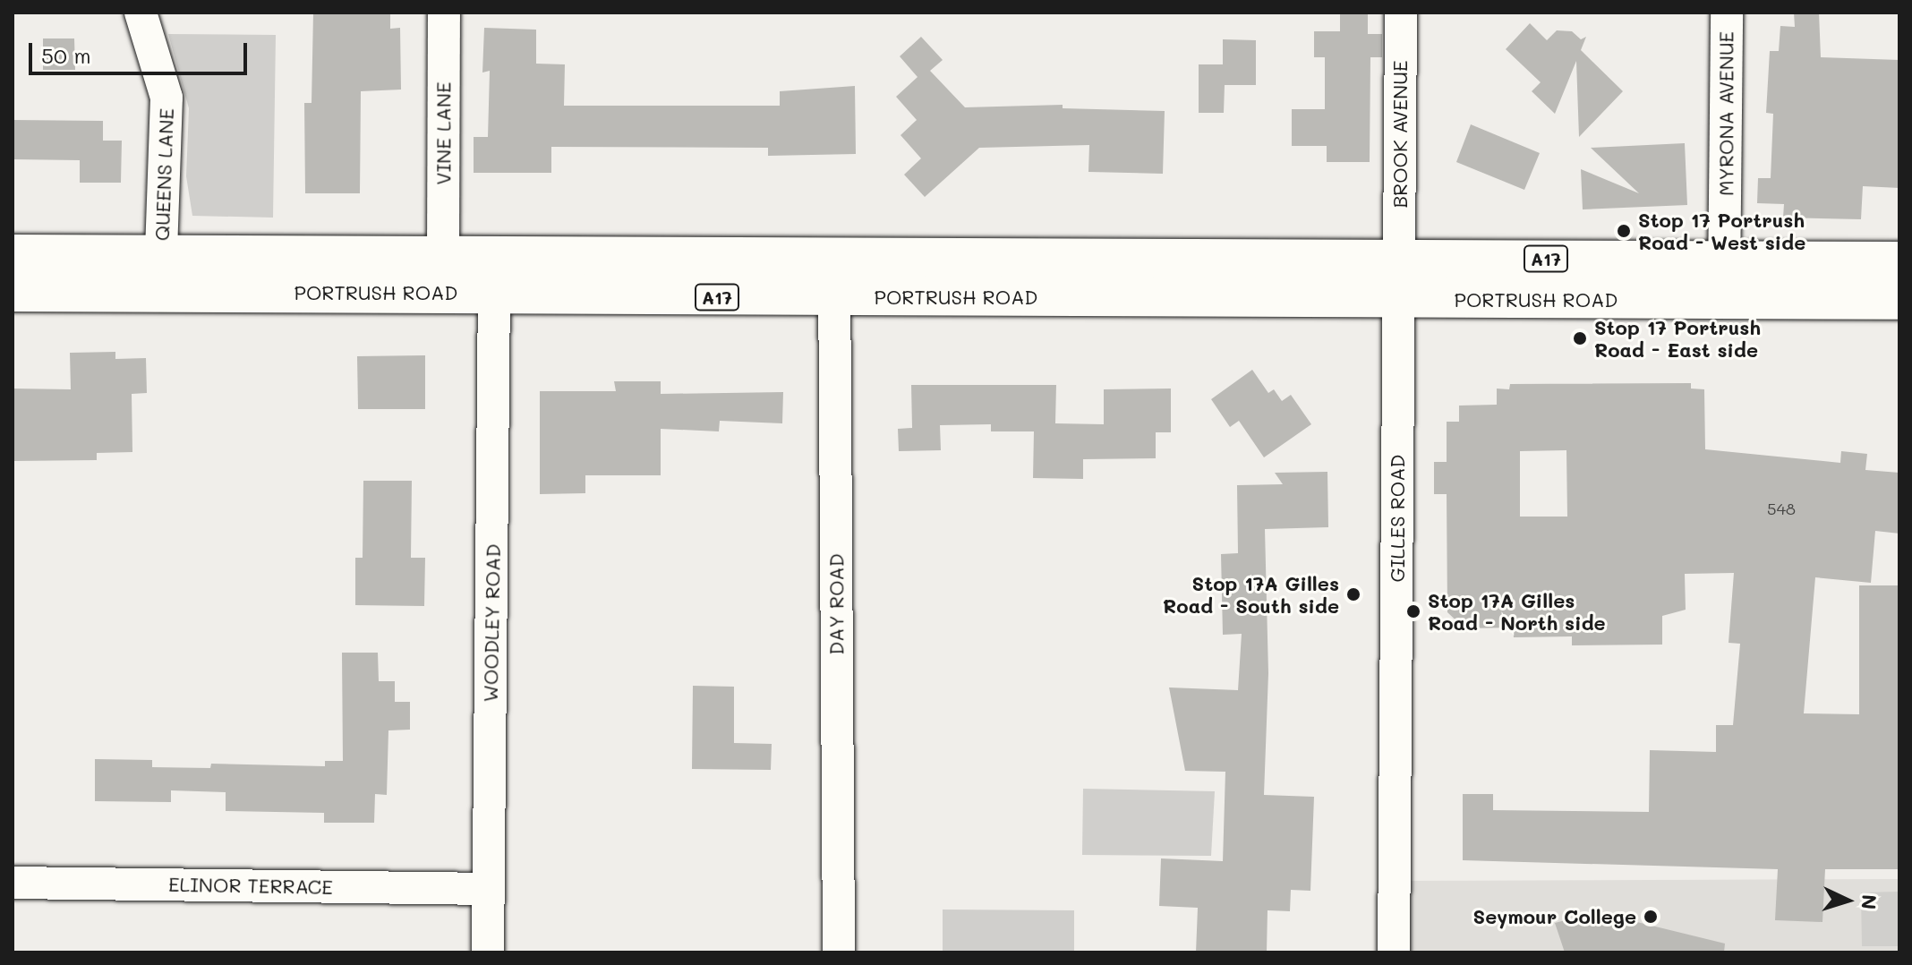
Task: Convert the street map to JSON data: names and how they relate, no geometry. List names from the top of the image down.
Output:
{
  "streets": {
    "highway": ["A17", "PORTRUSH ROAD"],
    "street": [
      "MYRONA AVENUE",
      "VINE LANE",
      "BROOK AVENUE",
      "QUEENS LANE",
      "GILLES ROAD",
      "DAY ROAD",
      "WOODLEY ROAD",
      "ELINOR TERRACE"
    ]
  },
  "crossings": [
    ["MYRONA AVENUE", "PORTRUSH ROAD"],
    ["VINE LANE", "PORTRUSH ROAD"],
    ["BROOK AVENUE", "PORTRUSH ROAD"],
    ["BROOK AVENUE", "GILLES ROAD"],
    ["QUEENS LANE", "PORTRUSH ROAD"],
    ["PORTRUSH ROAD", "GILLES ROAD"],
    ["PORTRUSH ROAD", "DAY ROAD"],
    ["PORTRUSH ROAD", "WOODLEY ROAD"],
    ["WOODLEY ROAD", "ELINOR TERRACE"]
  ],
  "places": [
    "Stop 17 Portrush Road - West side",
    "Stop 17 Portrush Road - East side",
    "Stop 17A Gilles Road - South side",
    "Stop 17A Gilles Road - North side",
    "Seymour College"
  ],
  "house_numbers": ["548"],
  "scale_bar": "50 m",
  "north": "right"
}
